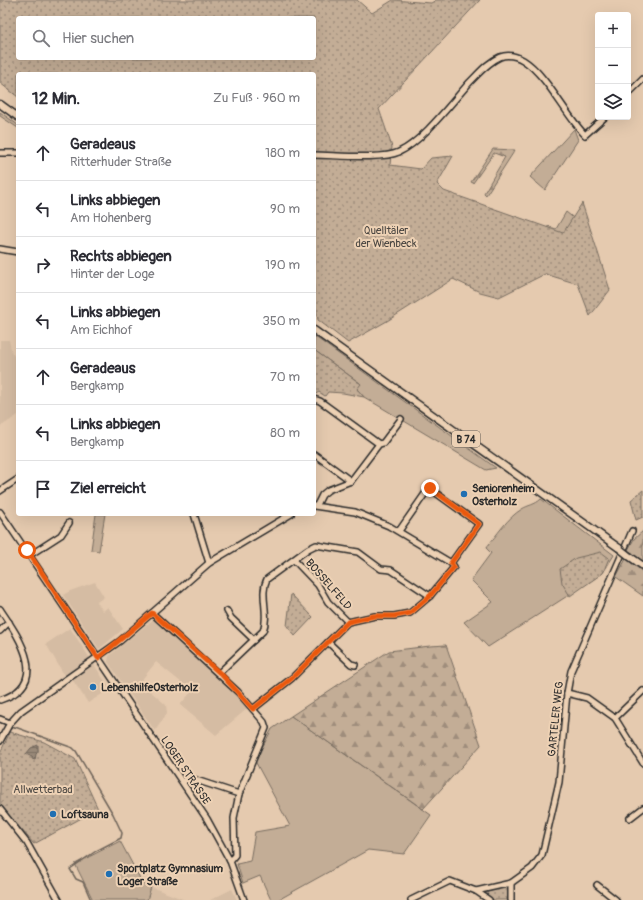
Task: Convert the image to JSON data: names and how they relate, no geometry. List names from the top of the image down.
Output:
{
  "streets": {
    "main road": ["B 74"],
    "street": ["BOSSELFELD", "GARTELER WEG", "LOGER STRASSE"]
  },
  "parks": ["Quelltäler der Wienbeck", "Allwetterbad"],
  "places": [
    "Seniorenheim Osterholz",
    "LebenshilfeOsterholz",
    "Loftsauna",
    "Sportplatz Gymnasium Loger Straße"
  ],
  "page": {
    "map_buttons": ["+", "−"],
    "search": "Hier suchen",
    "heading": ["12 Min.", "Zu Fuß · 960 m"],
    "list": [
      ["Geradeaus", "Ritterhuder Straße", "180 m"],
      ["Links abbiegen", "Am Hohenberg", "90 m"],
      ["Rechts abbiegen", "Hinter der Loge", "190 m"],
      ["Links abbiegen", "Am Eichhof", "350 m"],
      ["Geradeaus", "Bergkamp", "70 m"],
      ["Links abbiegen", "Bergkamp", "80 m"],
      "Ziel erreicht"
    ]
  }
}
